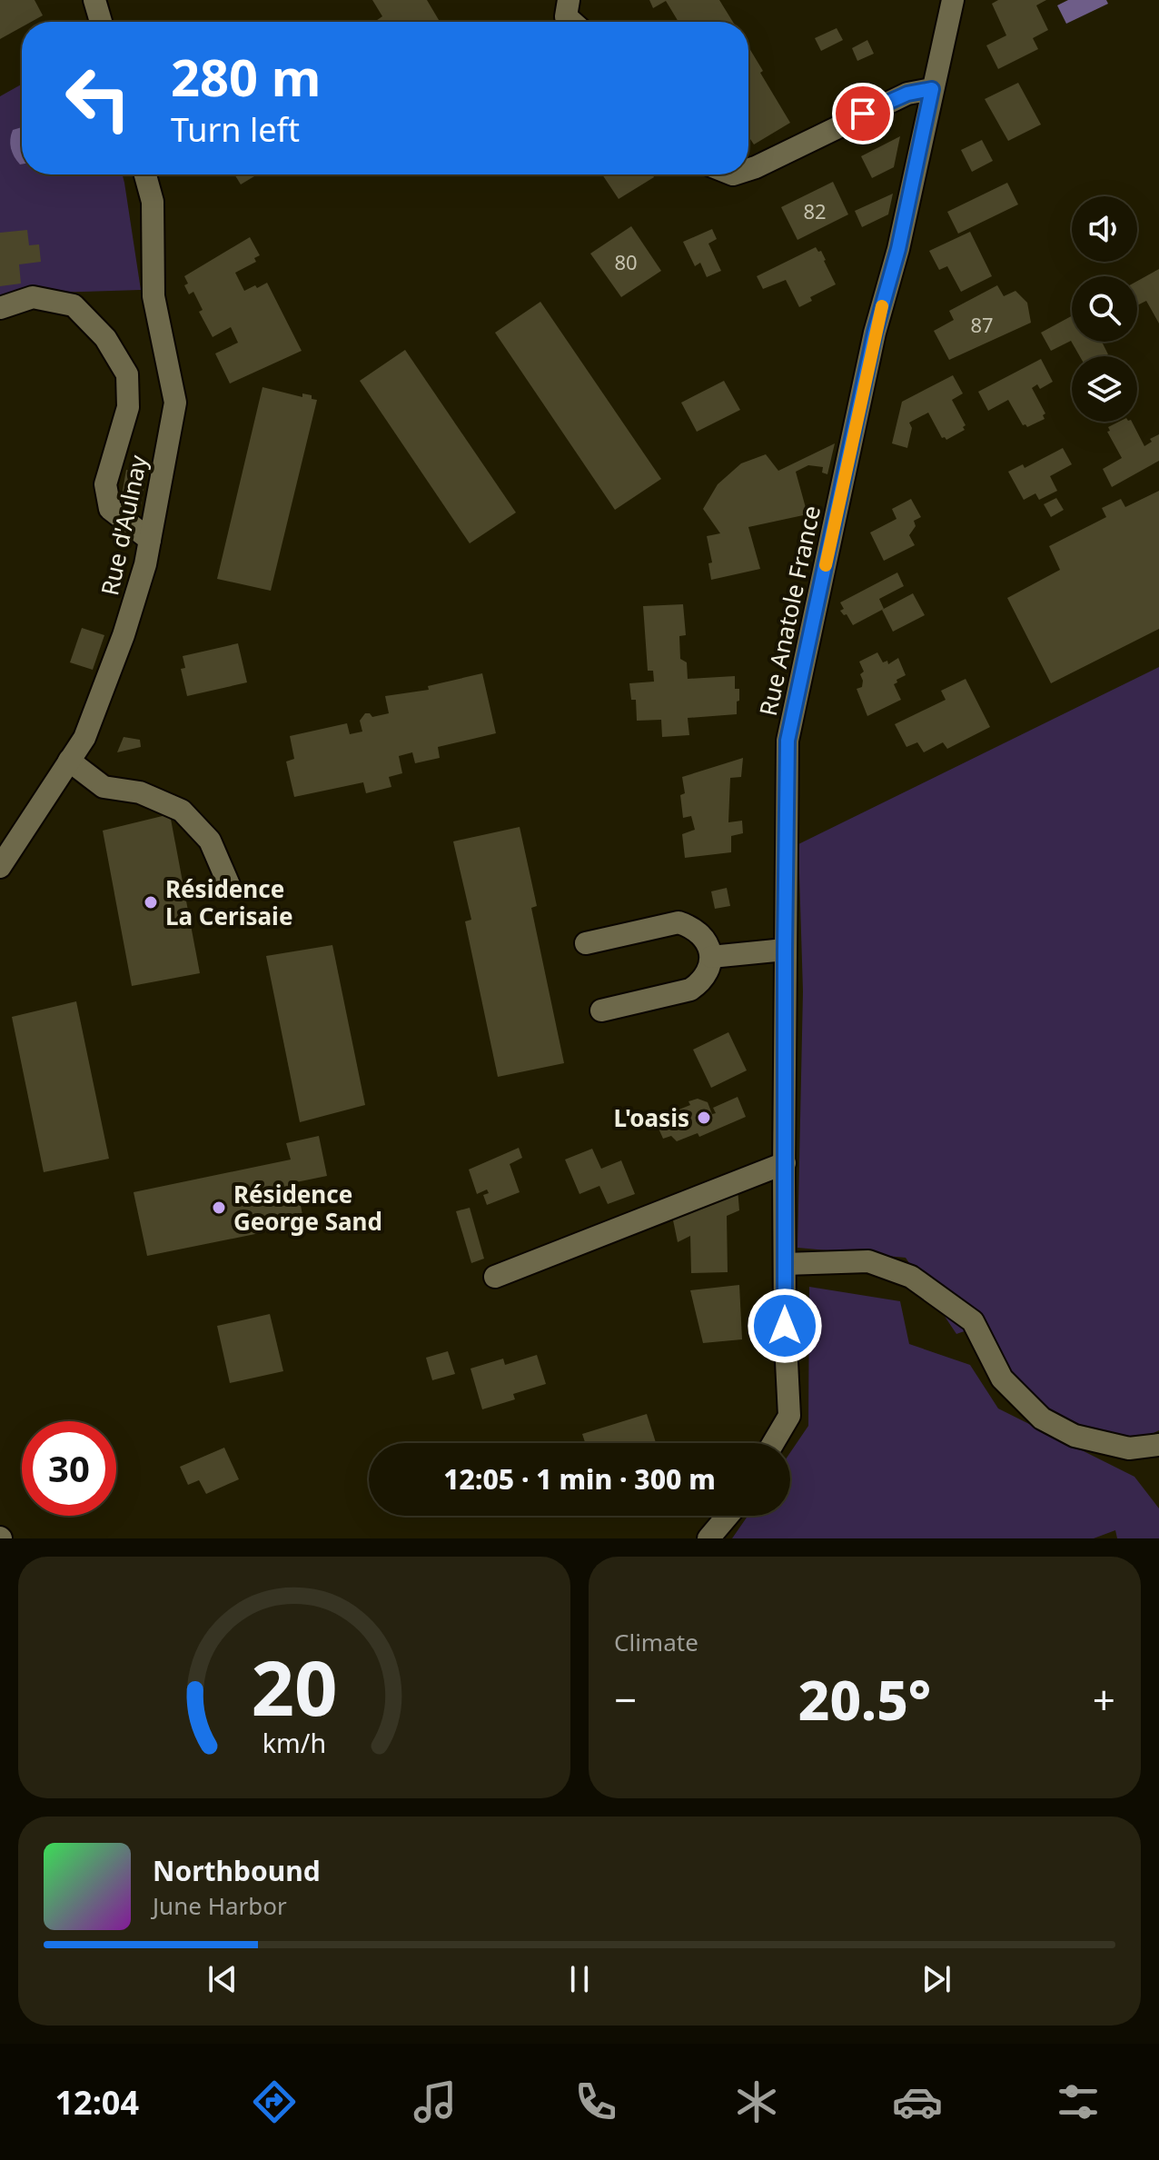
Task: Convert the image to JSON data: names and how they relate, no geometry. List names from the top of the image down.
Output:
{
  "streets": {
    "street": ["Rue d'Aulnay", "Rue Anatole France"]
  },
  "places": ["Résidence La Cerisaie", "L'oasis", "Résidence George Sand"],
  "house_numbers": ["82", "80", "87"],
  "page": {
    "turn": ["280 m", "Turn left"],
    "limit": "30",
    "trip": "12:05 · 1 min · 300 m",
    "tile": "Climate",
    "heat": ["−", "20.5°", "+"],
    "song": ["Northbound", "June Harbor"],
    "tabs": "12:04",
    "gauge": ["20", "km/h"]
  }
}
